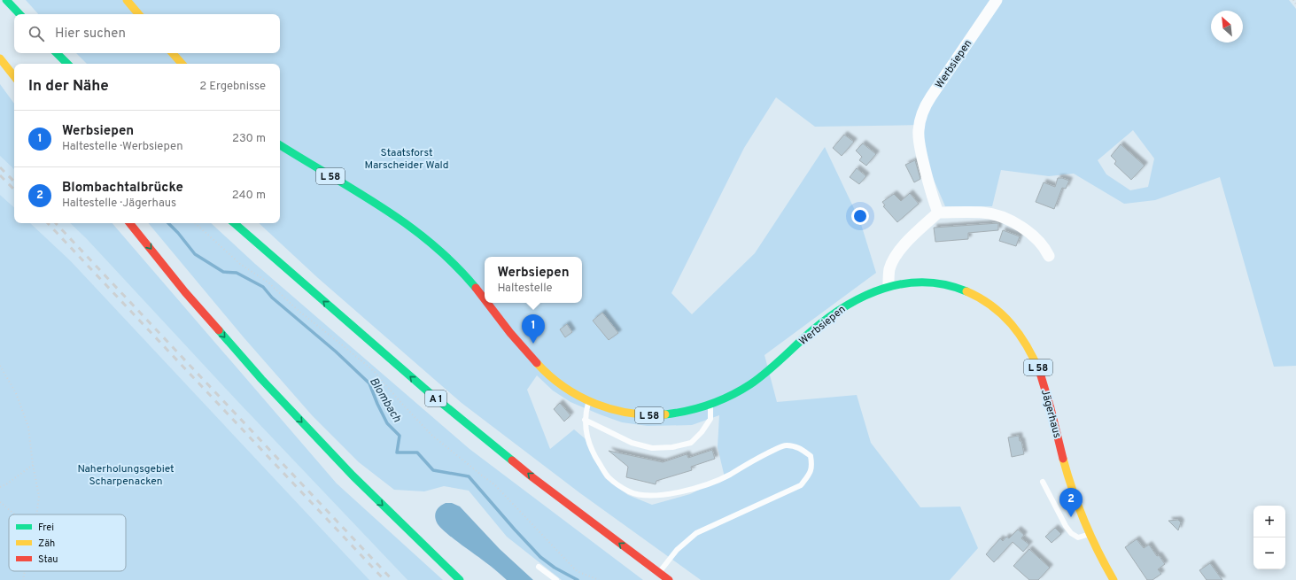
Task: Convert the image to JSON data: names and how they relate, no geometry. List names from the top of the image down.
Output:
{
  "streets": {
    "main road": [
      "Werbsiepen",
      "L 58",
      "A 1",
      "Jägerhaus"
    ]
  },
  "crossings": [
    ["Werbsiepen", "Jägerhaus"]
  ],
  "water": ["Blombach"],
  "parks": ["Staatsforst Marscheider Wald", "Naherholungsgebiet Scharpenacken"],
  "legend": ["Frei", "Zäh", "Stau"],
  "north": "top left",
  "page": {
    "search": "Hier suchen",
    "heading": ["In der Nähe", "2 Ergebnisse"],
    "list": [
      {
        "mark": "1",
        "name": "Werbsiepen",
        "note": "Haltestelle · Werbsiepen",
        "value": "230 m"
      },
      {
        "mark": "2",
        "name": "Blombachtalbrücke",
        "note": "Haltestelle · Jägerhaus",
        "value": "240 m"
      }
    ],
    "popup": ["Werbsiepen", "Haltestelle"],
    "pins": ["1", "2"],
    "map_buttons": ["+", "−"]
  }
}
